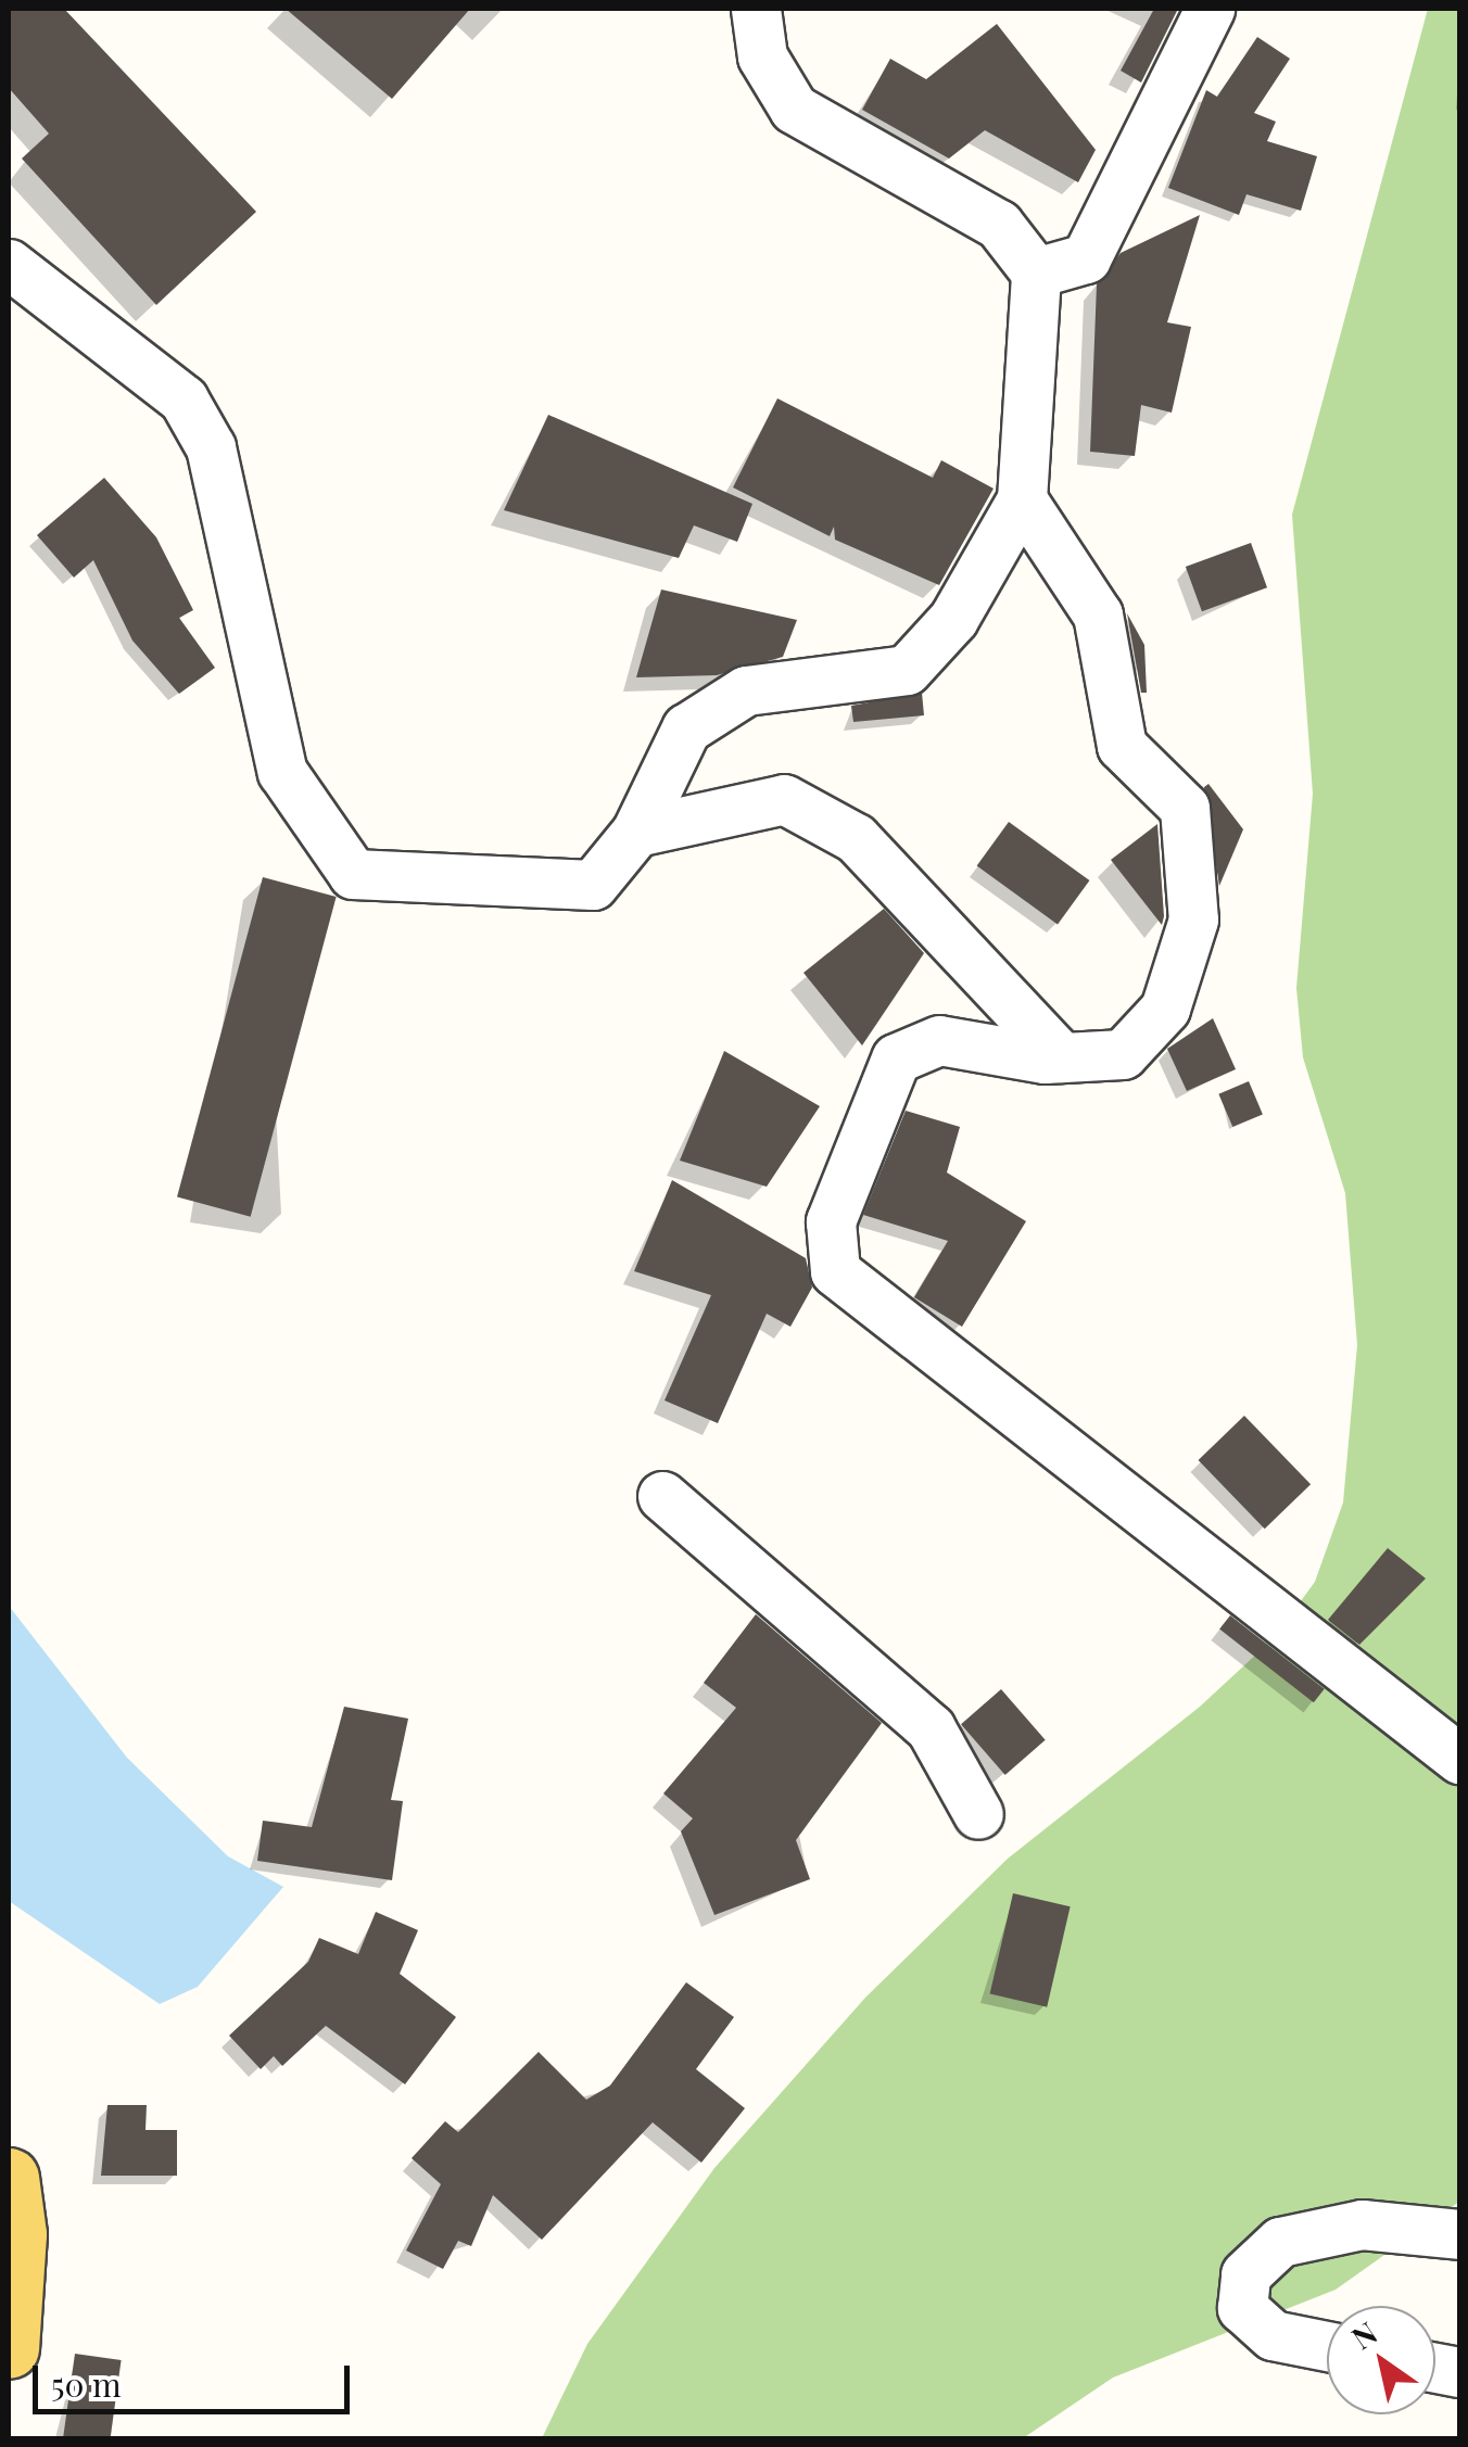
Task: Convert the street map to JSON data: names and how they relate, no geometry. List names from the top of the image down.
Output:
{
  "scale_bar": "50 m",
  "north": "top left"
}
